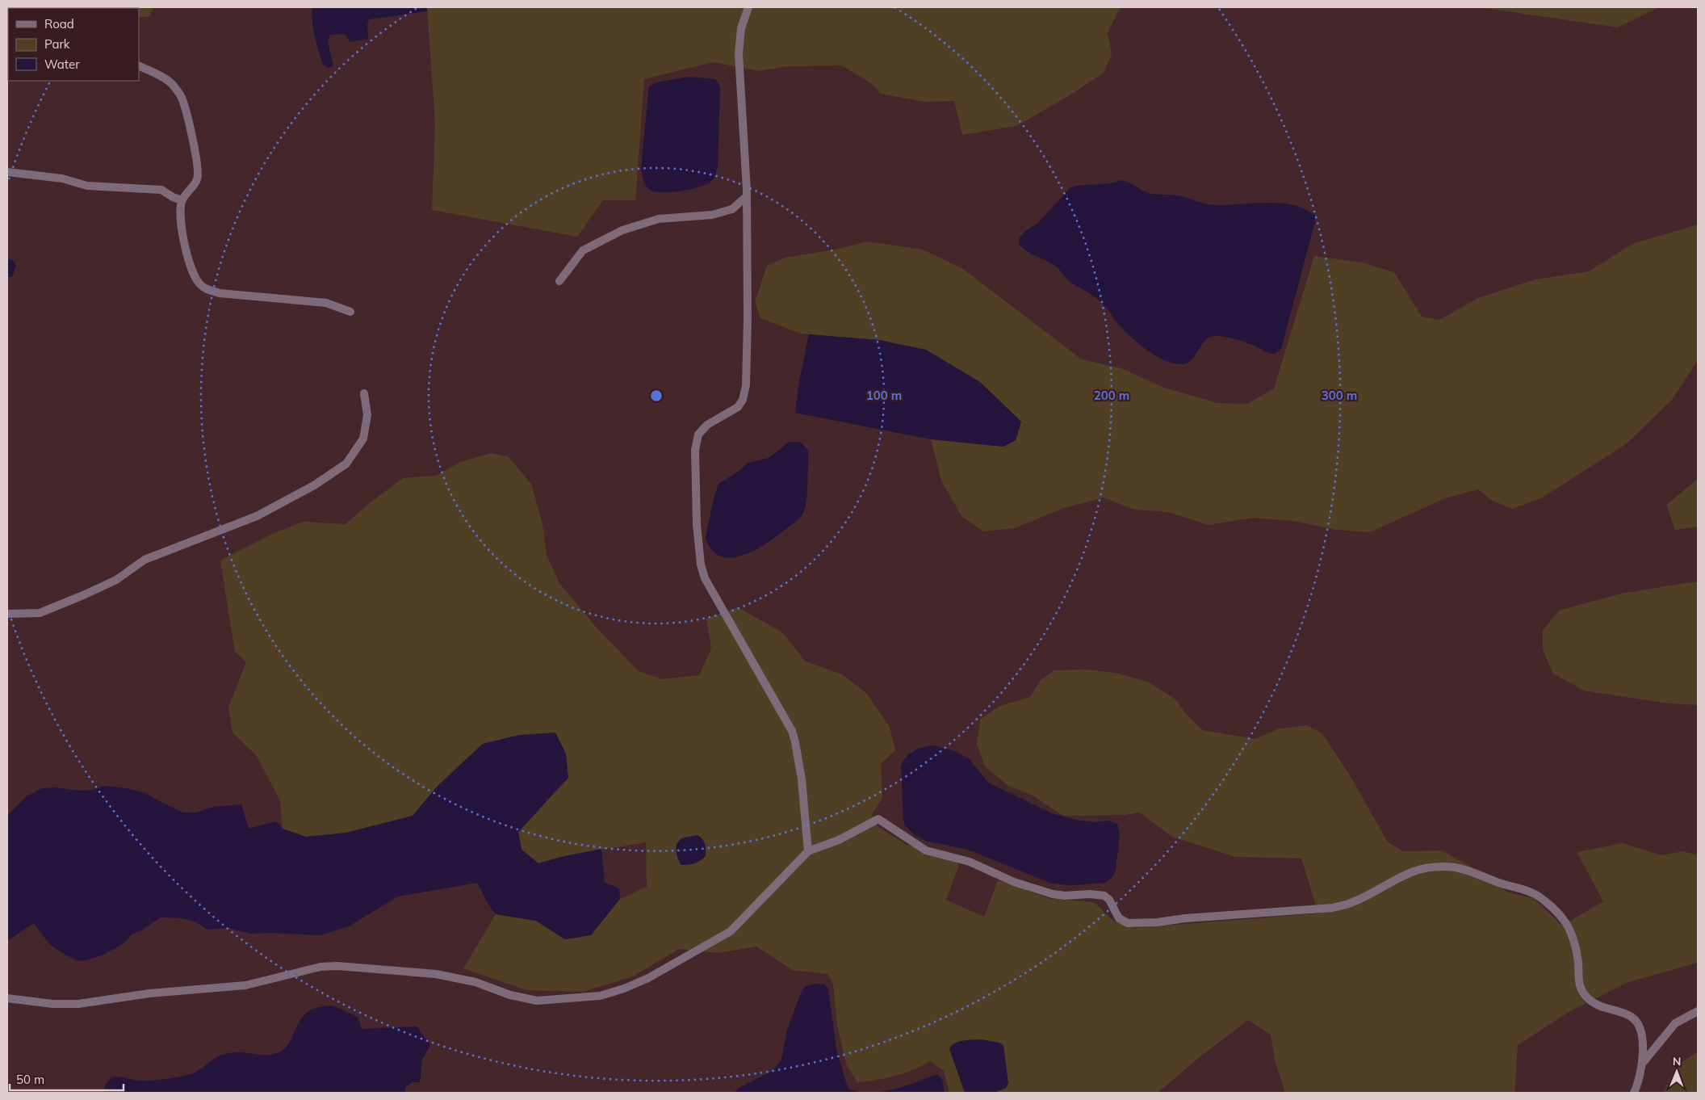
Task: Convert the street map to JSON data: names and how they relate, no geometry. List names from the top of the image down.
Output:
{
  "legend": ["Road", "Park", "Water"],
  "scale_bar": "50 m",
  "north": "top",
  "rings": ["100 m", "200 m", "300 m"]
}
